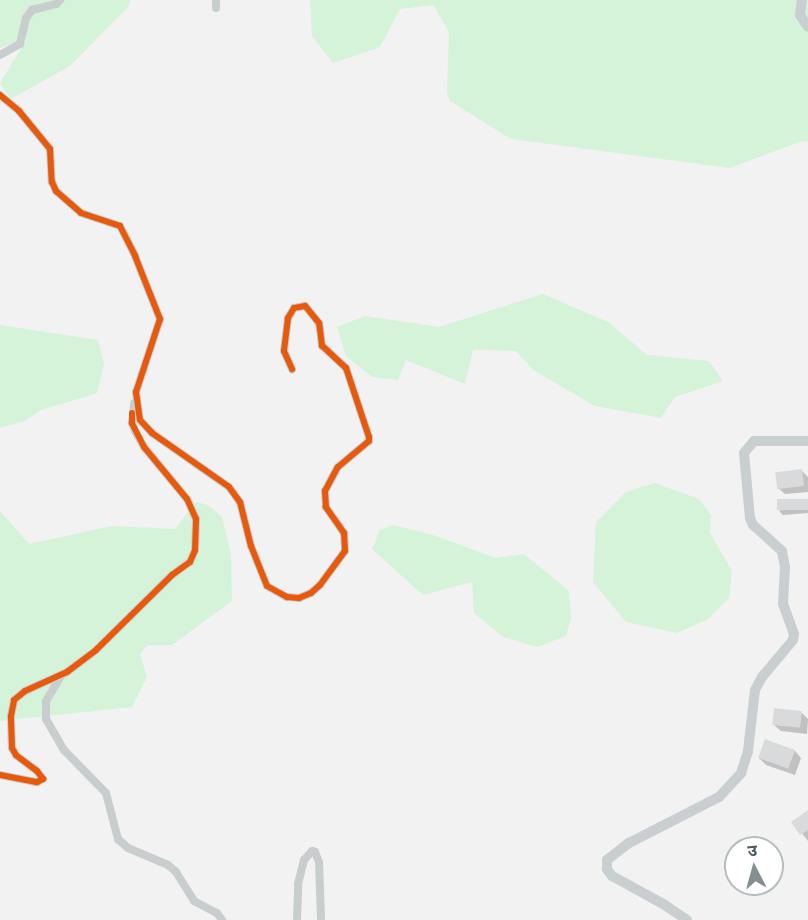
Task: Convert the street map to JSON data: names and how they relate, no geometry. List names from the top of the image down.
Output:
{
  "north": "top"
}
